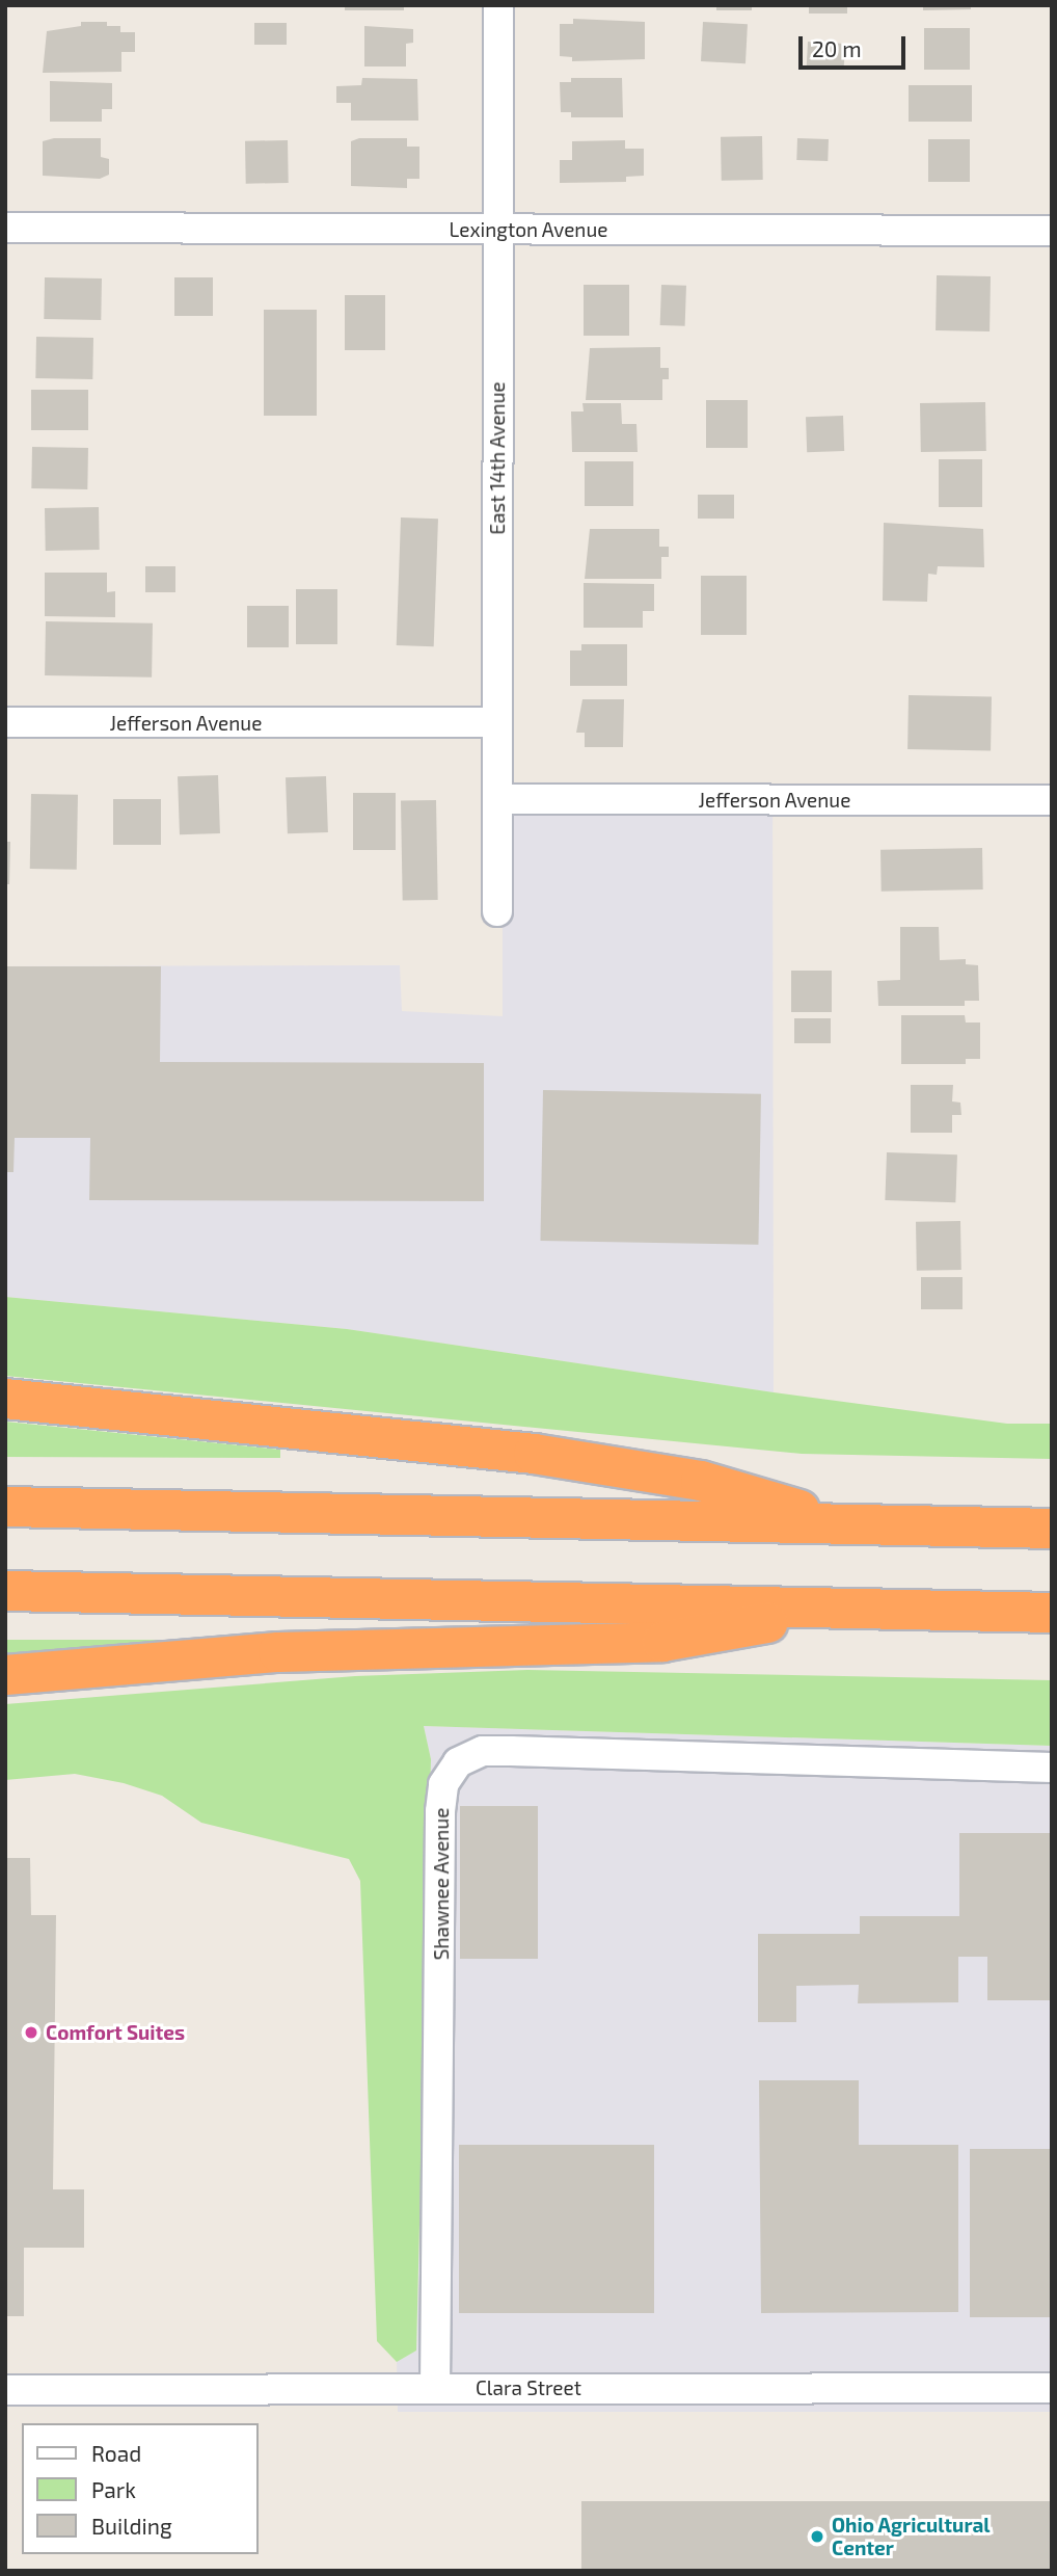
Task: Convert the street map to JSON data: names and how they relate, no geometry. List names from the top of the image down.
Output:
{
  "streets": {
    "street": [
      "Lexington Avenue",
      "East 14th Avenue",
      "Jefferson Avenue",
      "Shawnee Avenue",
      "Clara Street"
    ]
  },
  "crossings": [
    ["Lexington Avenue", "East 14th Avenue"],
    ["East 14th Avenue", "Jefferson Avenue"],
    ["Shawnee Avenue", "Clara Street"]
  ],
  "places": ["Comfort Suites", "Ohio Agricultural Center"],
  "legend": ["Road", "Park", "Building"],
  "scale_bar": "20 m"
}
